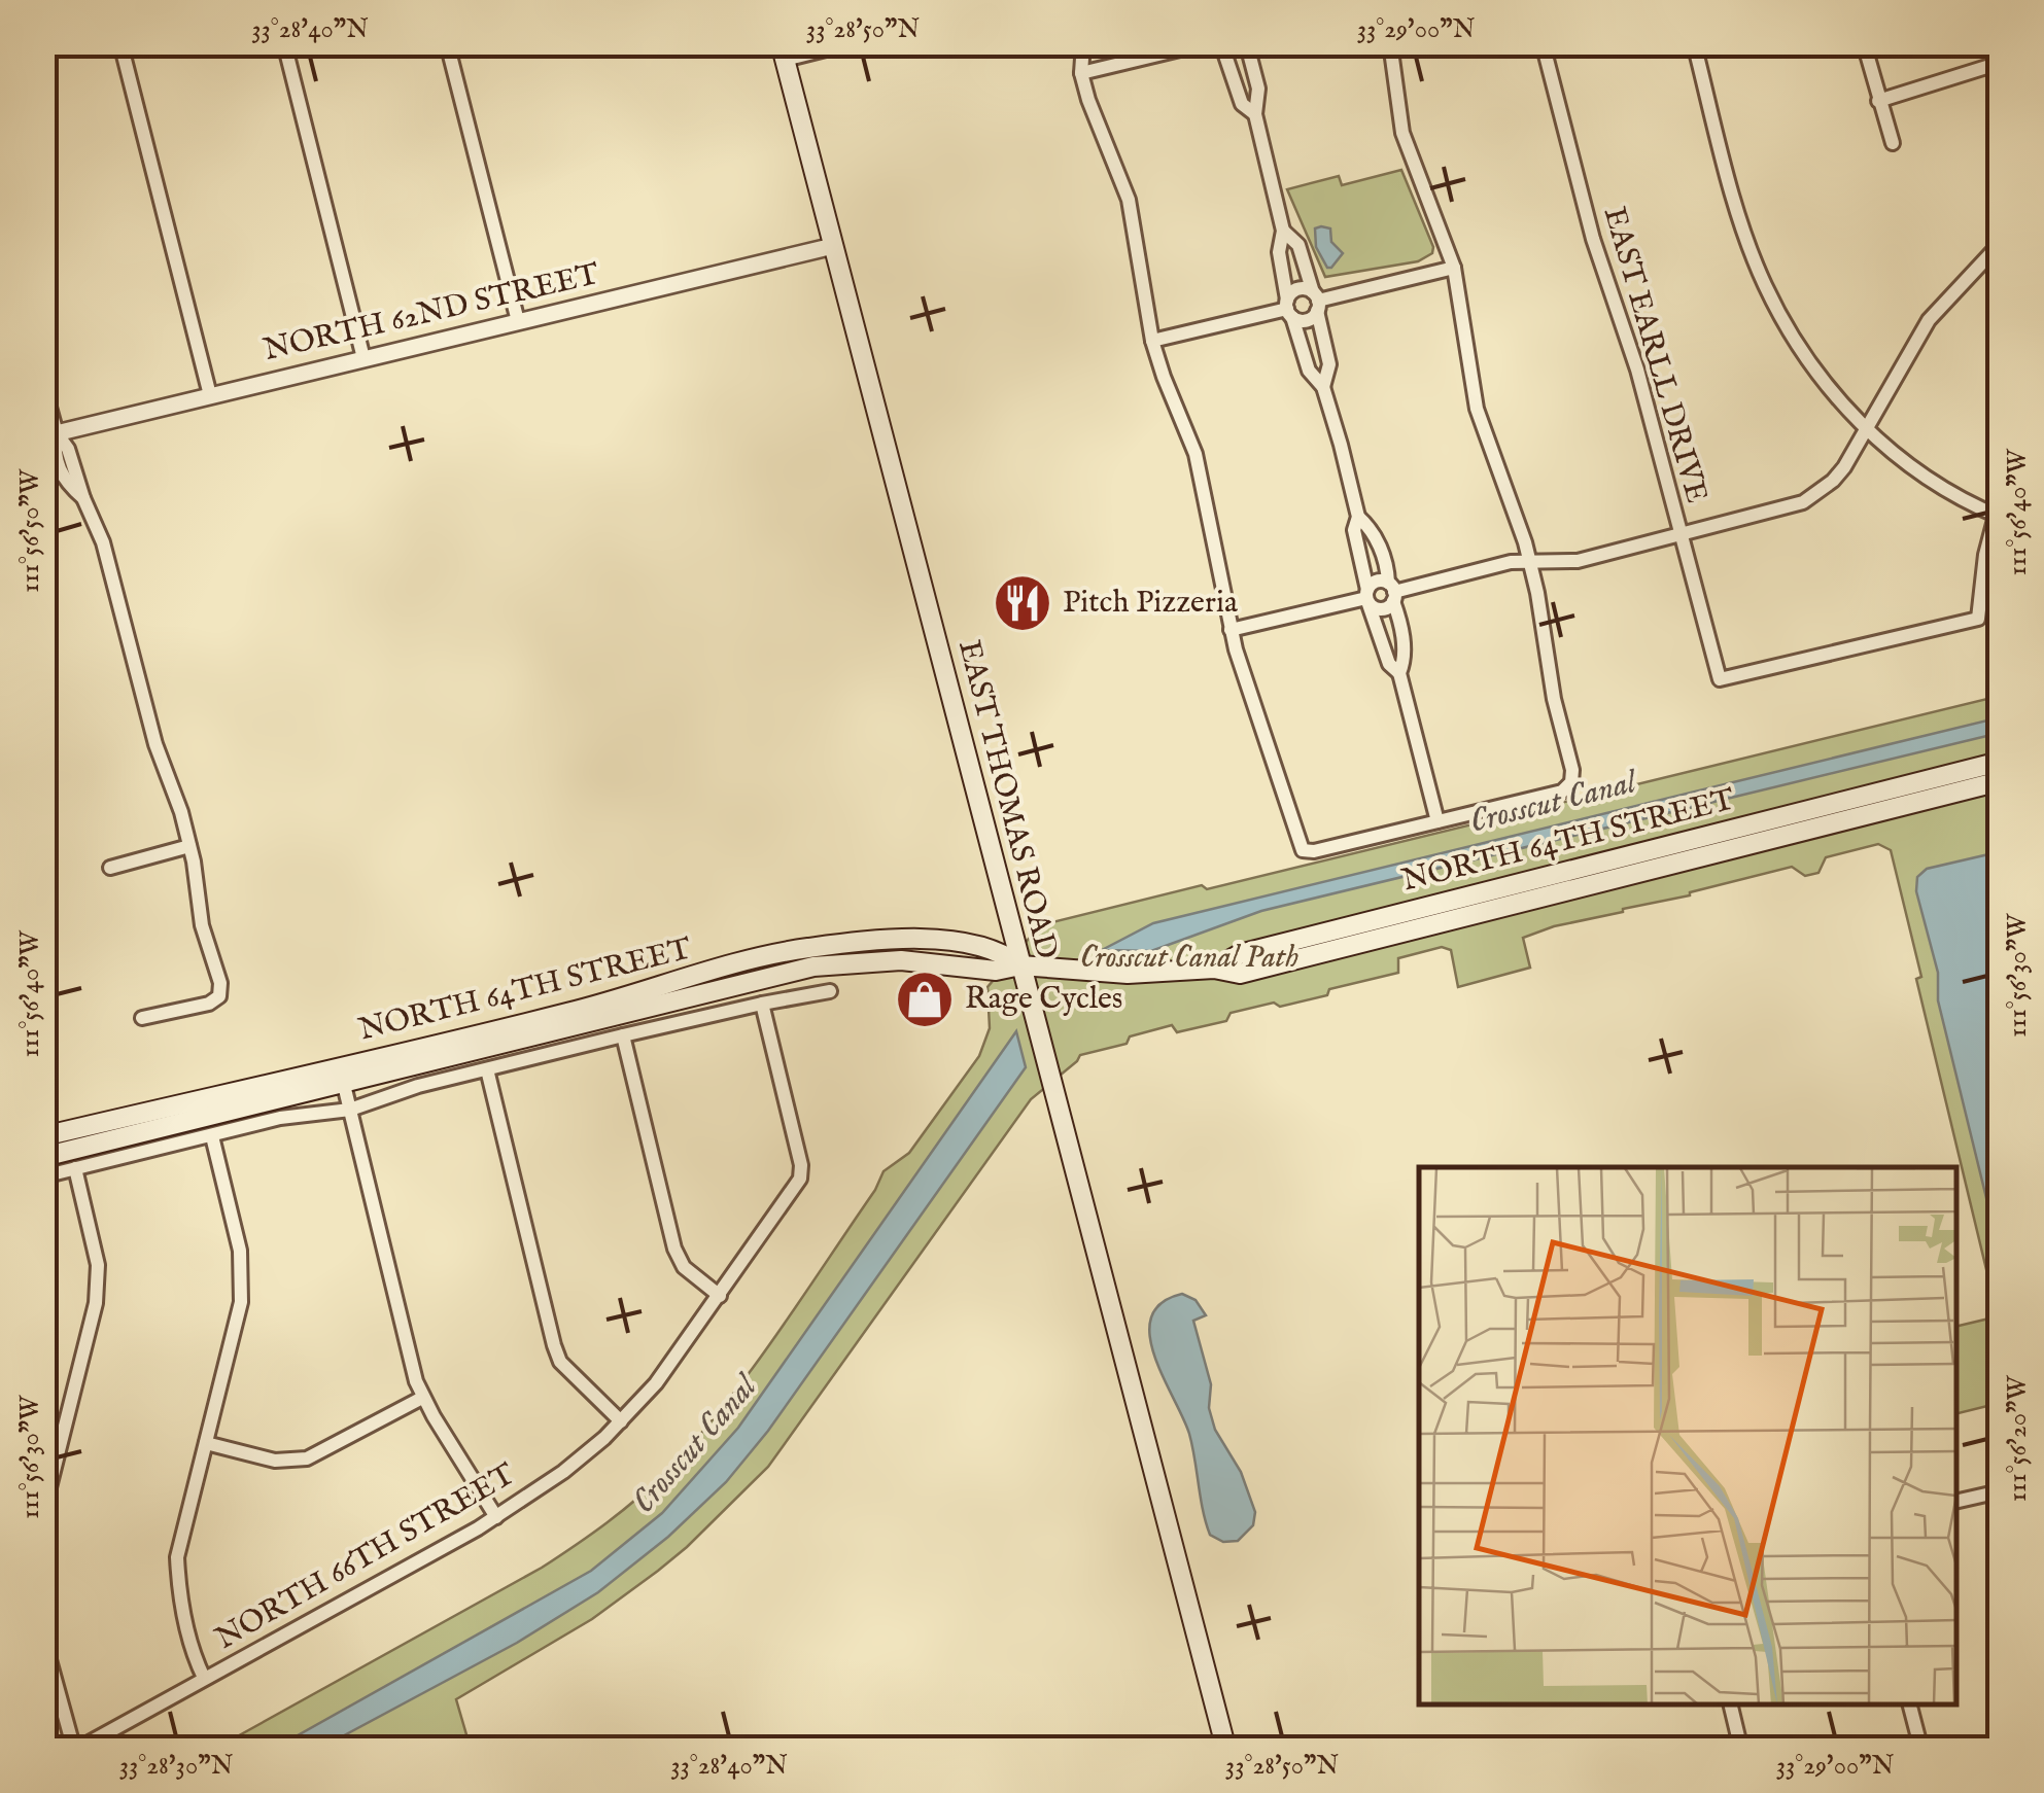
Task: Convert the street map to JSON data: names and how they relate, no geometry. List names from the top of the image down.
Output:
{
  "streets": {
    "main road": ["EAST THOMAS ROAD", "NORTH 64TH STREET"],
    "street": ["NORTH 62ND STREET", "EAST EARLL DRIVE", "NORTH 66TH STREET"]
  },
  "crossings": [
    ["NORTH 62ND STREET", "EAST THOMAS ROAD"],
    ["EAST THOMAS ROAD", "NORTH 64TH STREET"]
  ],
  "water": ["Crosscut Canal"],
  "parks": ["Crosscut Canal Path"],
  "places": {
    "restaurant": ["Pitch Pizzeria"],
    "shop": ["Rage Cycles"]
  },
  "coordinates": [
    "33°28'40\"N",
    "33°28'50\"N",
    "33°29'00\"N",
    "111°56'40\"W",
    "111°56'50\"W",
    "111°56'30\"W",
    "111°56'20\"W",
    "33°28'30\"N"
  ]
}
